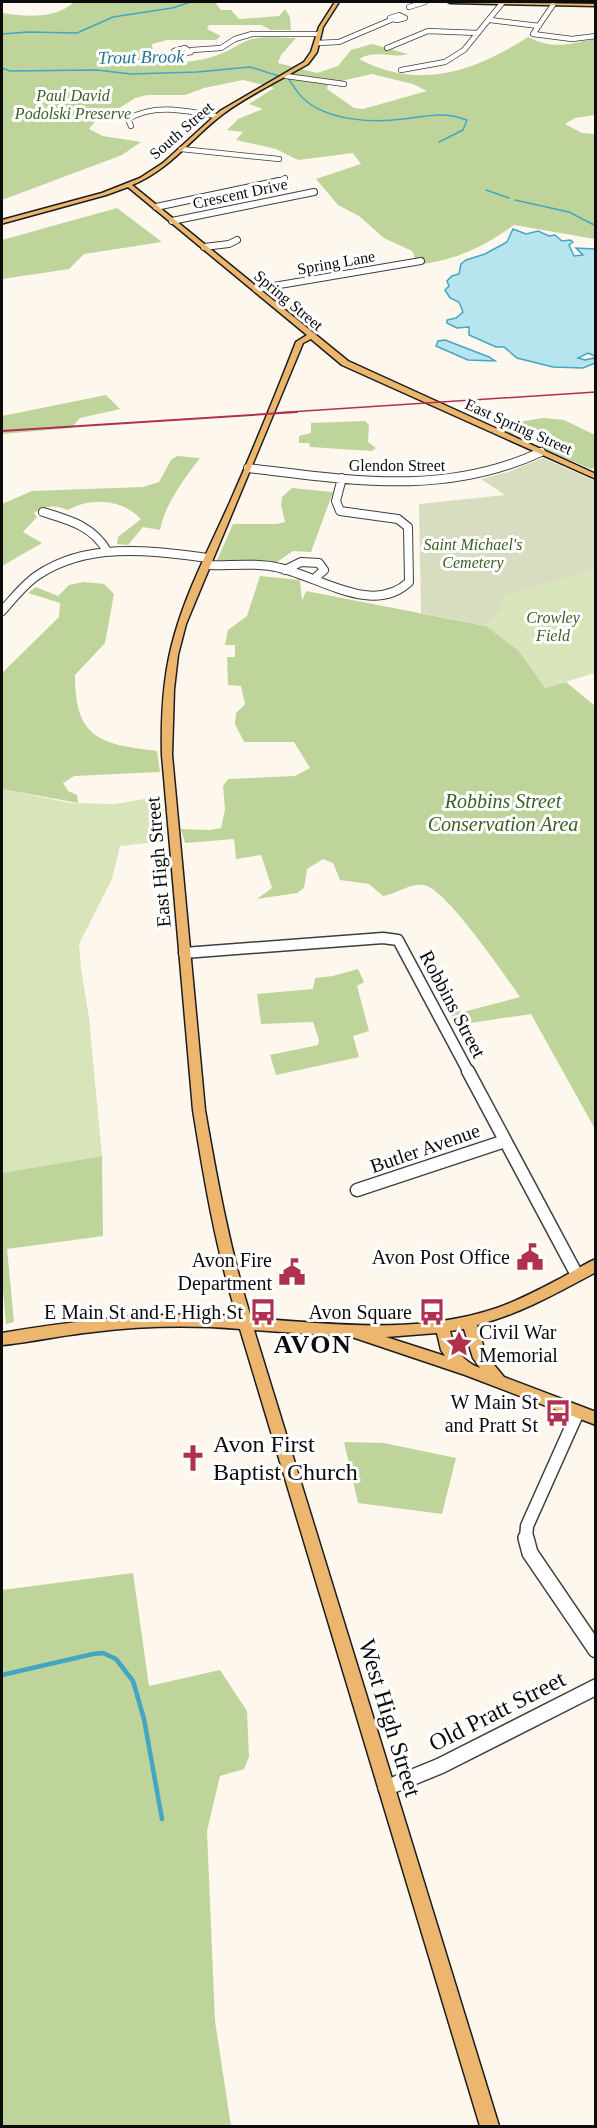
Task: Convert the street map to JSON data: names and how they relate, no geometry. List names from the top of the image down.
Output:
{
  "streets": {
    "main road": [
      "South Street",
      "Spring Street",
      "East Spring Street",
      "East High Street",
      "West High Street"
    ],
    "street": [
      "Crescent Drive",
      "Spring Lane",
      "Glendon Street",
      "Robbins Street",
      "Butler Avenue",
      "Old Pratt Street"
    ]
  },
  "crossings": [
    ["South Street", "Spring Street"],
    ["Crescent Drive", "Spring Street"],
    ["Spring Lane", "Spring Street"],
    ["Spring Street", "East Spring Street"],
    ["Spring Street", "East High Street"],
    ["East Spring Street", "Glendon Street"],
    ["Glendon Street", "East High Street"],
    ["East High Street", "Robbins Street"],
    ["East High Street", "West High Street"],
    ["Robbins Street", "Butler Avenue"],
    ["Old Pratt Street", "West High Street"]
  ],
  "districts": ["AVON"],
  "water": ["Trout Brook"],
  "parks": [
    "Paul David Podolski Preserve",
    "Saint Michael's Cemetery",
    "Crowley Field",
    "Robbins Street Conservation Area"
  ],
  "places": {
    "public building": ["Avon Post Office", "Avon Fire Department"],
    "bus stop": ["E Main St and E High St", "Avon Square", "W Main St and Pratt St"],
    "place": ["Civil War Memorial"],
    "church": ["Avon First Baptist Church"]
  }
}
